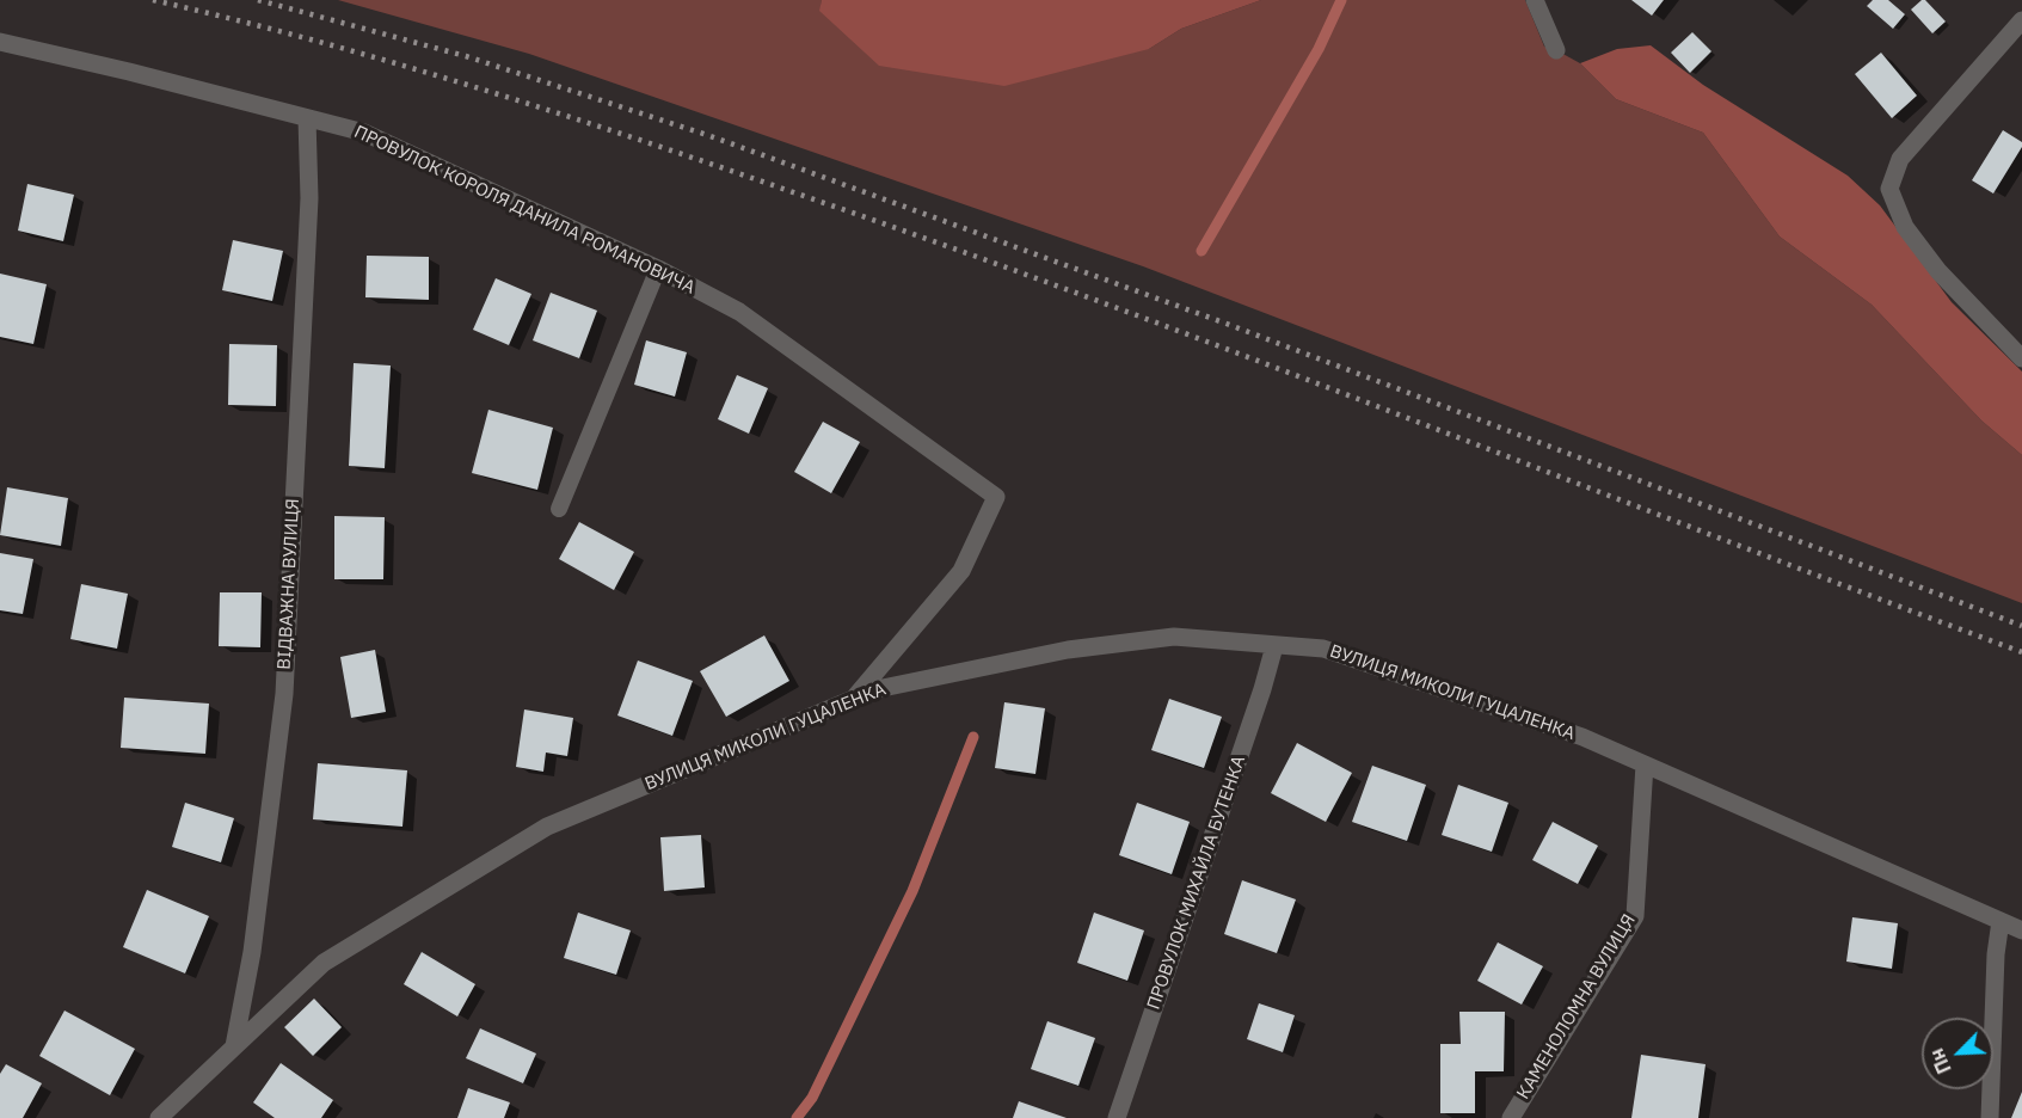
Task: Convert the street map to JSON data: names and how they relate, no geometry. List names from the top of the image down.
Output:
{
  "streets": {
    "street": [
      "ПРОВУЛОК КОРОЛЯ ДАНИЛА РОМАНОВИЧА",
      "ВІДВАЖНА ВУЛИЦЯ",
      "ВУЛИЦЯ МИКОЛИ ГУЦАЛЕНКА",
      "ПРОВУЛОК МИХАЙЛА БУТЕНКА",
      "КАМЕНОЛОМНА ВУЛИЦЯ"
    ]
  },
  "crossings": [
    ["ПРОВУЛОК КОРОЛЯ ДАНИЛА РОМАНОВИЧА", "ВІДВАЖНА ВУЛИЦЯ"],
    ["ПРОВУЛОК КОРОЛЯ ДАНИЛА РОМАНОВИЧА", "ВУЛИЦЯ МИКОЛИ ГУЦАЛЕНКА"],
    ["ВІДВАЖНА ВУЛИЦЯ", "ВУЛИЦЯ МИКОЛИ ГУЦАЛЕНКА"],
    ["ВУЛИЦЯ МИКОЛИ ГУЦАЛЕНКА", "ПРОВУЛОК МИХАЙЛА БУТЕНКА"],
    ["ВУЛИЦЯ МИКОЛИ ГУЦАЛЕНКА", "КАМЕНОЛОМНА ВУЛИЦЯ"]
  ],
  "north": "bottom left"
}
